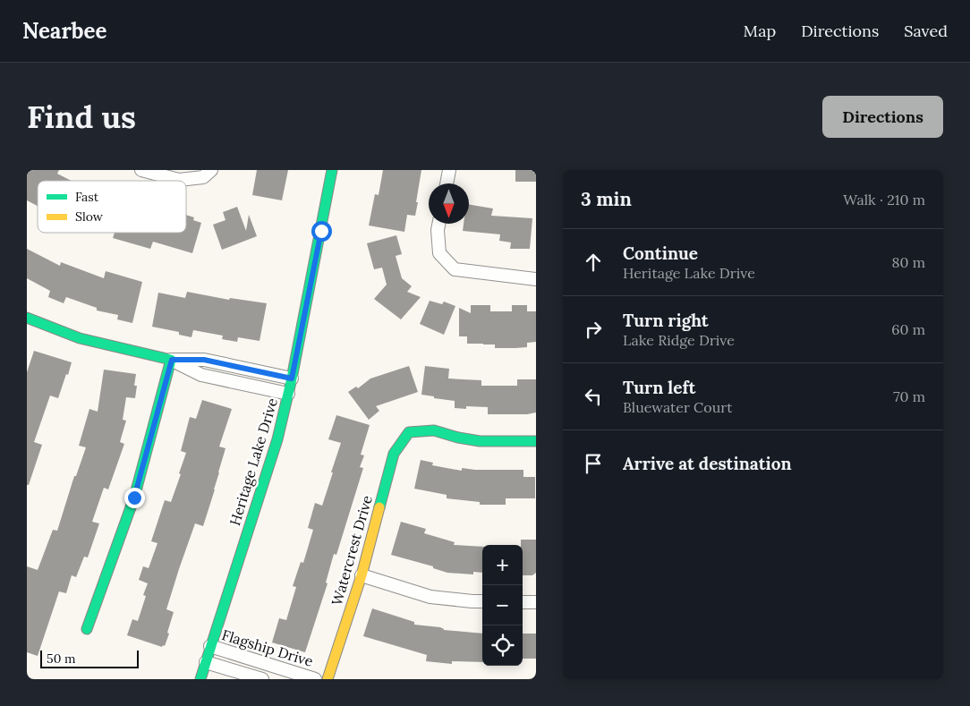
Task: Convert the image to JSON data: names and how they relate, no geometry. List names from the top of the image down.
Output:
{
  "streets": {
    "street": ["Heritage Lake Drive", "Watercrest Drive", "Flagship Drive"]
  },
  "crossings": [
    ["Heritage Lake Drive", "Flagship Drive"]
  ],
  "legend": ["Fast", "Slow"],
  "scale_bar": "50 m",
  "north": "bottom",
  "page": {
    "header": "Nearbee",
    "nav": ["Map", "Directions", "Saved"],
    "buttons": "Directions",
    "title": "Find us",
    "heading": ["3 min", "Walk · 210 m"],
    "list": [
      ["Continue", "Heritage Lake Drive", "80 m"],
      ["Turn right", "Lake Ridge Drive", "60 m"],
      ["Turn left", "Bluewater Court", "70 m"],
      "Arrive at destination"
    ],
    "map_buttons": ["+", "−"],
    "scale": "50 m"
  }
}
